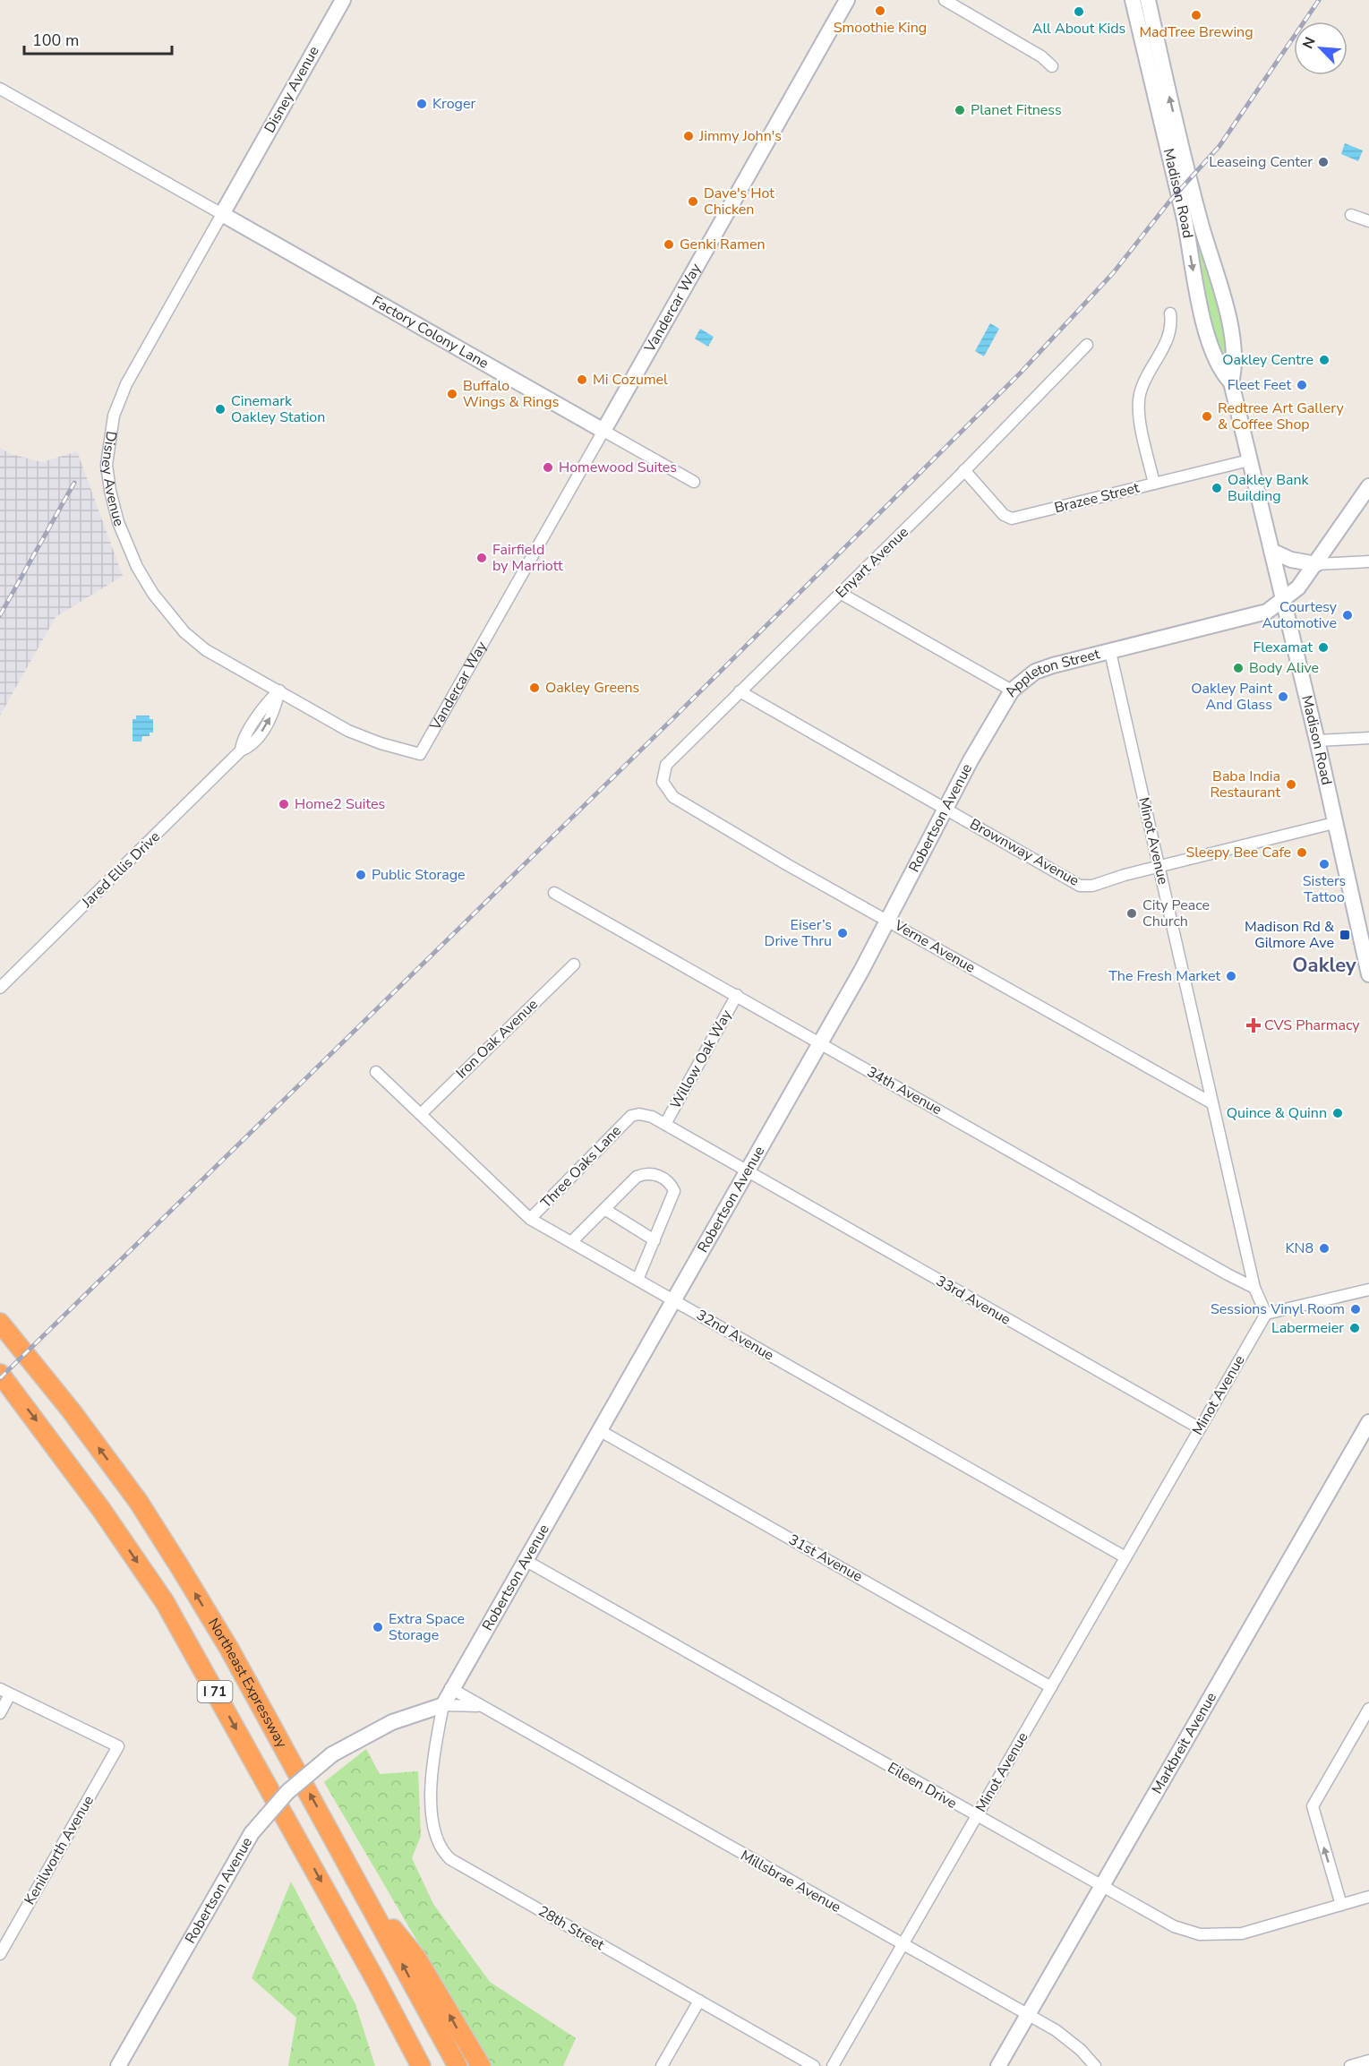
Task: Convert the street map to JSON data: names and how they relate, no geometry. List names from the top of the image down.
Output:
{
  "streets": {
    "highway": ["Northeast Expressway", "I 71"],
    "street": [
      "Disney Avenue",
      "Madison Road",
      "Vandercar Way",
      "Factory Colony Lane",
      "Brazee Street",
      "Enyart Avenue",
      "Appleton Street",
      "Robertson Avenue",
      "Minot Avenue",
      "Brownway Avenue",
      "Jared Ellis Drive",
      "Verne Avenue",
      "Iron Oak Avenue",
      "Willow Oak Way",
      "34th Avenue",
      "Three Oaks Lane",
      "33rd Avenue",
      "32nd Avenue",
      "31st Avenue",
      "Markbreit Avenue",
      "Eileen Drive",
      "Kenilworth Avenue",
      "Millsbrae Avenue",
      "28th Street"
    ]
  },
  "crossings": [
    ["Disney Avenue", "Vandercar Way"],
    ["Disney Avenue", "Factory Colony Lane"],
    ["Disney Avenue", "Jared Ellis Drive"],
    ["Madison Road", "Brazee Street"],
    ["Madison Road", "Appleton Street"],
    ["Madison Road", "Brownway Avenue"],
    ["Vandercar Way", "Factory Colony Lane"],
    ["Brazee Street", "Enyart Avenue"],
    ["Enyart Avenue", "Appleton Street"],
    ["Enyart Avenue", "Brownway Avenue"],
    ["Enyart Avenue", "Verne Avenue"],
    ["Appleton Street", "Robertson Avenue"],
    ["Appleton Street", "Minot Avenue"],
    ["Robertson Avenue", "Brownway Avenue"],
    ["Robertson Avenue", "Verne Avenue"],
    ["Robertson Avenue", "34th Avenue"],
    ["Robertson Avenue", "Three Oaks Lane"],
    ["Robertson Avenue", "33rd Avenue"],
    ["Robertson Avenue", "32nd Avenue"],
    ["Robertson Avenue", "31st Avenue"],
    ["Robertson Avenue", "Eileen Drive"],
    ["Robertson Avenue", "Millsbrae Avenue"],
    ["Robertson Avenue", "28th Street"],
    ["Minot Avenue", "Brownway Avenue"],
    ["Minot Avenue", "Verne Avenue"],
    ["Minot Avenue", "34th Avenue"],
    ["Minot Avenue", "33rd Avenue"],
    ["Minot Avenue", "32nd Avenue"],
    ["Minot Avenue", "31st Avenue"],
    ["Minot Avenue", "Eileen Drive"],
    ["Minot Avenue", "Millsbrae Avenue"],
    ["Iron Oak Avenue", "32nd Avenue"],
    ["Willow Oak Way", "34th Avenue"],
    ["Willow Oak Way", "Three Oaks Lane"],
    ["Three Oaks Lane", "33rd Avenue"],
    ["Three Oaks Lane", "32nd Avenue"],
    ["Markbreit Avenue", "Eileen Drive"],
    ["Markbreit Avenue", "Millsbrae Avenue"]
  ],
  "districts": ["Oakley"],
  "places": {
    "other": [
      "Smoothie King",
      "All About Kids",
      "MadTree Brewing",
      "Kroger",
      "Planet Fitness",
      "Jimmy John's",
      "Leaseing Center",
      "Dave's Hot Chicken",
      "Genki Ramen",
      "Oakley Centre",
      "Mi Cozumel",
      "Fleet Feet",
      "Buffalo Wings & Rings",
      "Cinemark Oakley Station",
      "Redtree Art Gallery & Coffee Shop",
      "Homewood Suites",
      "Oakley Bank Building",
      "Fairfield by Marriott",
      "Courtesy Automotive",
      "Flexamat",
      "Body Alive",
      "Oakley Greens",
      "Oakley Paint And Glass",
      "Baba India Restaurant",
      "Home2 Suites",
      "Sleepy Bee Cafe",
      "Sisters Tattoo",
      "Public Storage",
      "City Peace Church",
      "Eiser’s Drive Thru",
      "The Fresh Market",
      "Quince & Quinn",
      "KN8",
      "Sessions Vinyl Room",
      "Labermeier",
      "Extra Space Storage"
    ],
    "transit": ["Madison Rd & Gilmore Ave"],
    "health": ["CVS Pharmacy"]
  },
  "scale_bar": "100 m",
  "north": "top left"
}
